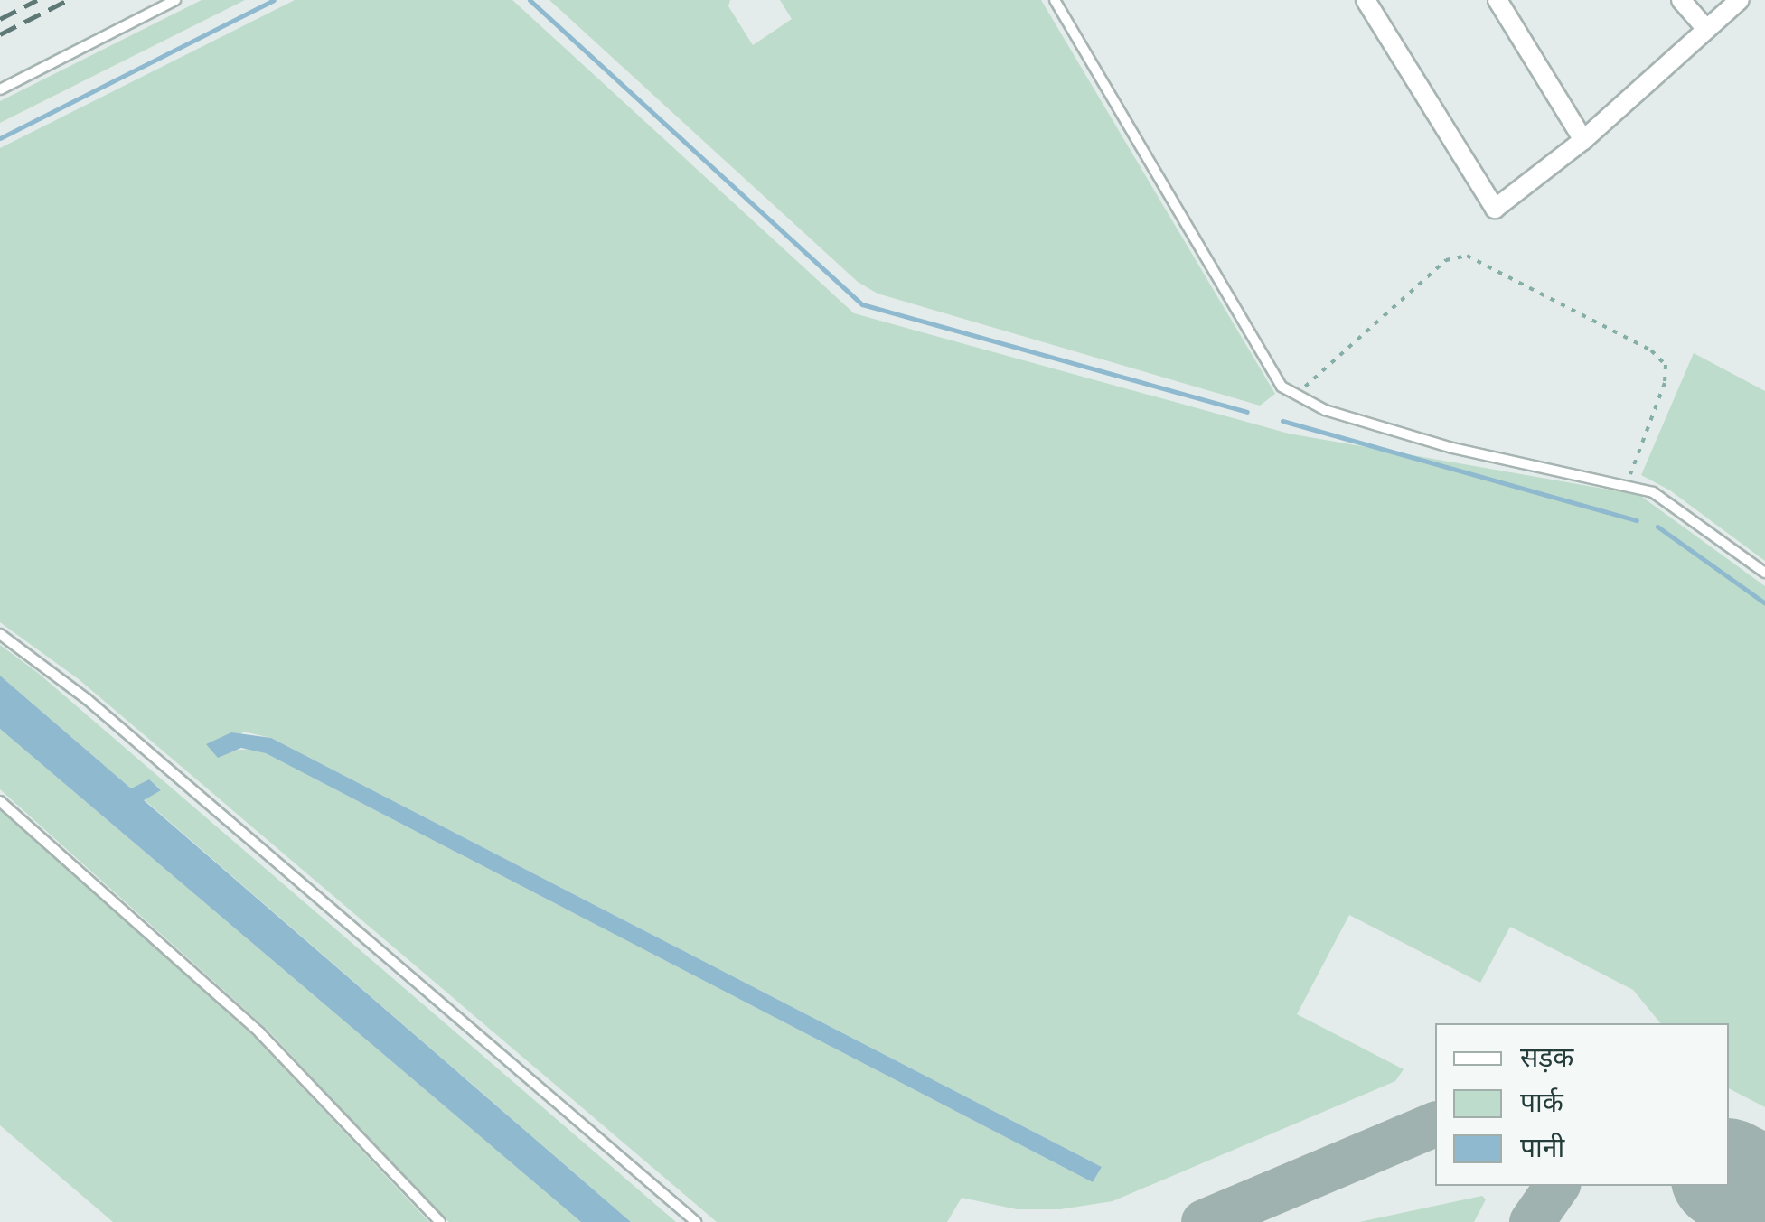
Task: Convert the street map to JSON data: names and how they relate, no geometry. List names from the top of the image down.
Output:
{
  "legend": ["सड़क", "पार्क", "पानी"]
}
